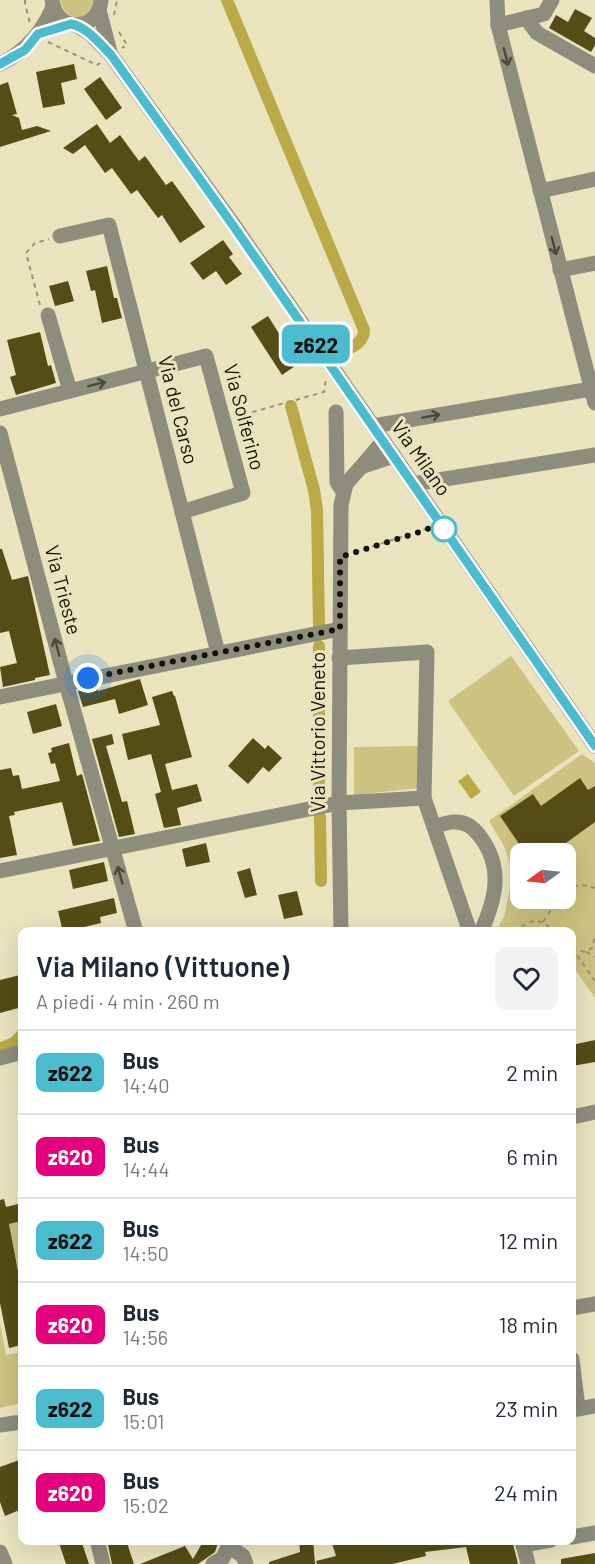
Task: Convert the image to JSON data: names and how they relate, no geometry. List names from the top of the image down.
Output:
{
  "streets": {
    "street": [
      "Via del Carso",
      "Via Solferino",
      "Via Milano",
      "Via Trieste",
      "Via Vittorio Veneto"
    ]
  },
  "crossings": [
    ["Via del Carso", "Via Solferino"],
    ["Via Milano", "Via Vittorio Veneto"]
  ],
  "one_way": ["Via Trieste"],
  "lines": ["bus line z622"],
  "north": "left",
  "page": {
    "on_map": "z622",
    "heading": ["Via Milano (Vittuone)", "A piedi · 4 min · 260 m"],
    "list": [
      {
        "mark": "z622",
        "name": "Bus",
        "note": "14:40",
        "value": "2 min"
      },
      {
        "mark": "z620",
        "name": "Bus",
        "note": "14:44",
        "value": "6 min"
      },
      {
        "mark": "z622",
        "name": "Bus",
        "note": "14:50",
        "value": "12 min"
      },
      {
        "mark": "z620",
        "name": "Bus",
        "note": "14:56",
        "value": "18 min"
      },
      {
        "mark": "z622",
        "name": "Bus",
        "note": "15:01",
        "value": "23 min"
      },
      {
        "mark": "z620",
        "name": "Bus",
        "note": "15:02",
        "value": "24 min"
      }
    ]
  }
}
